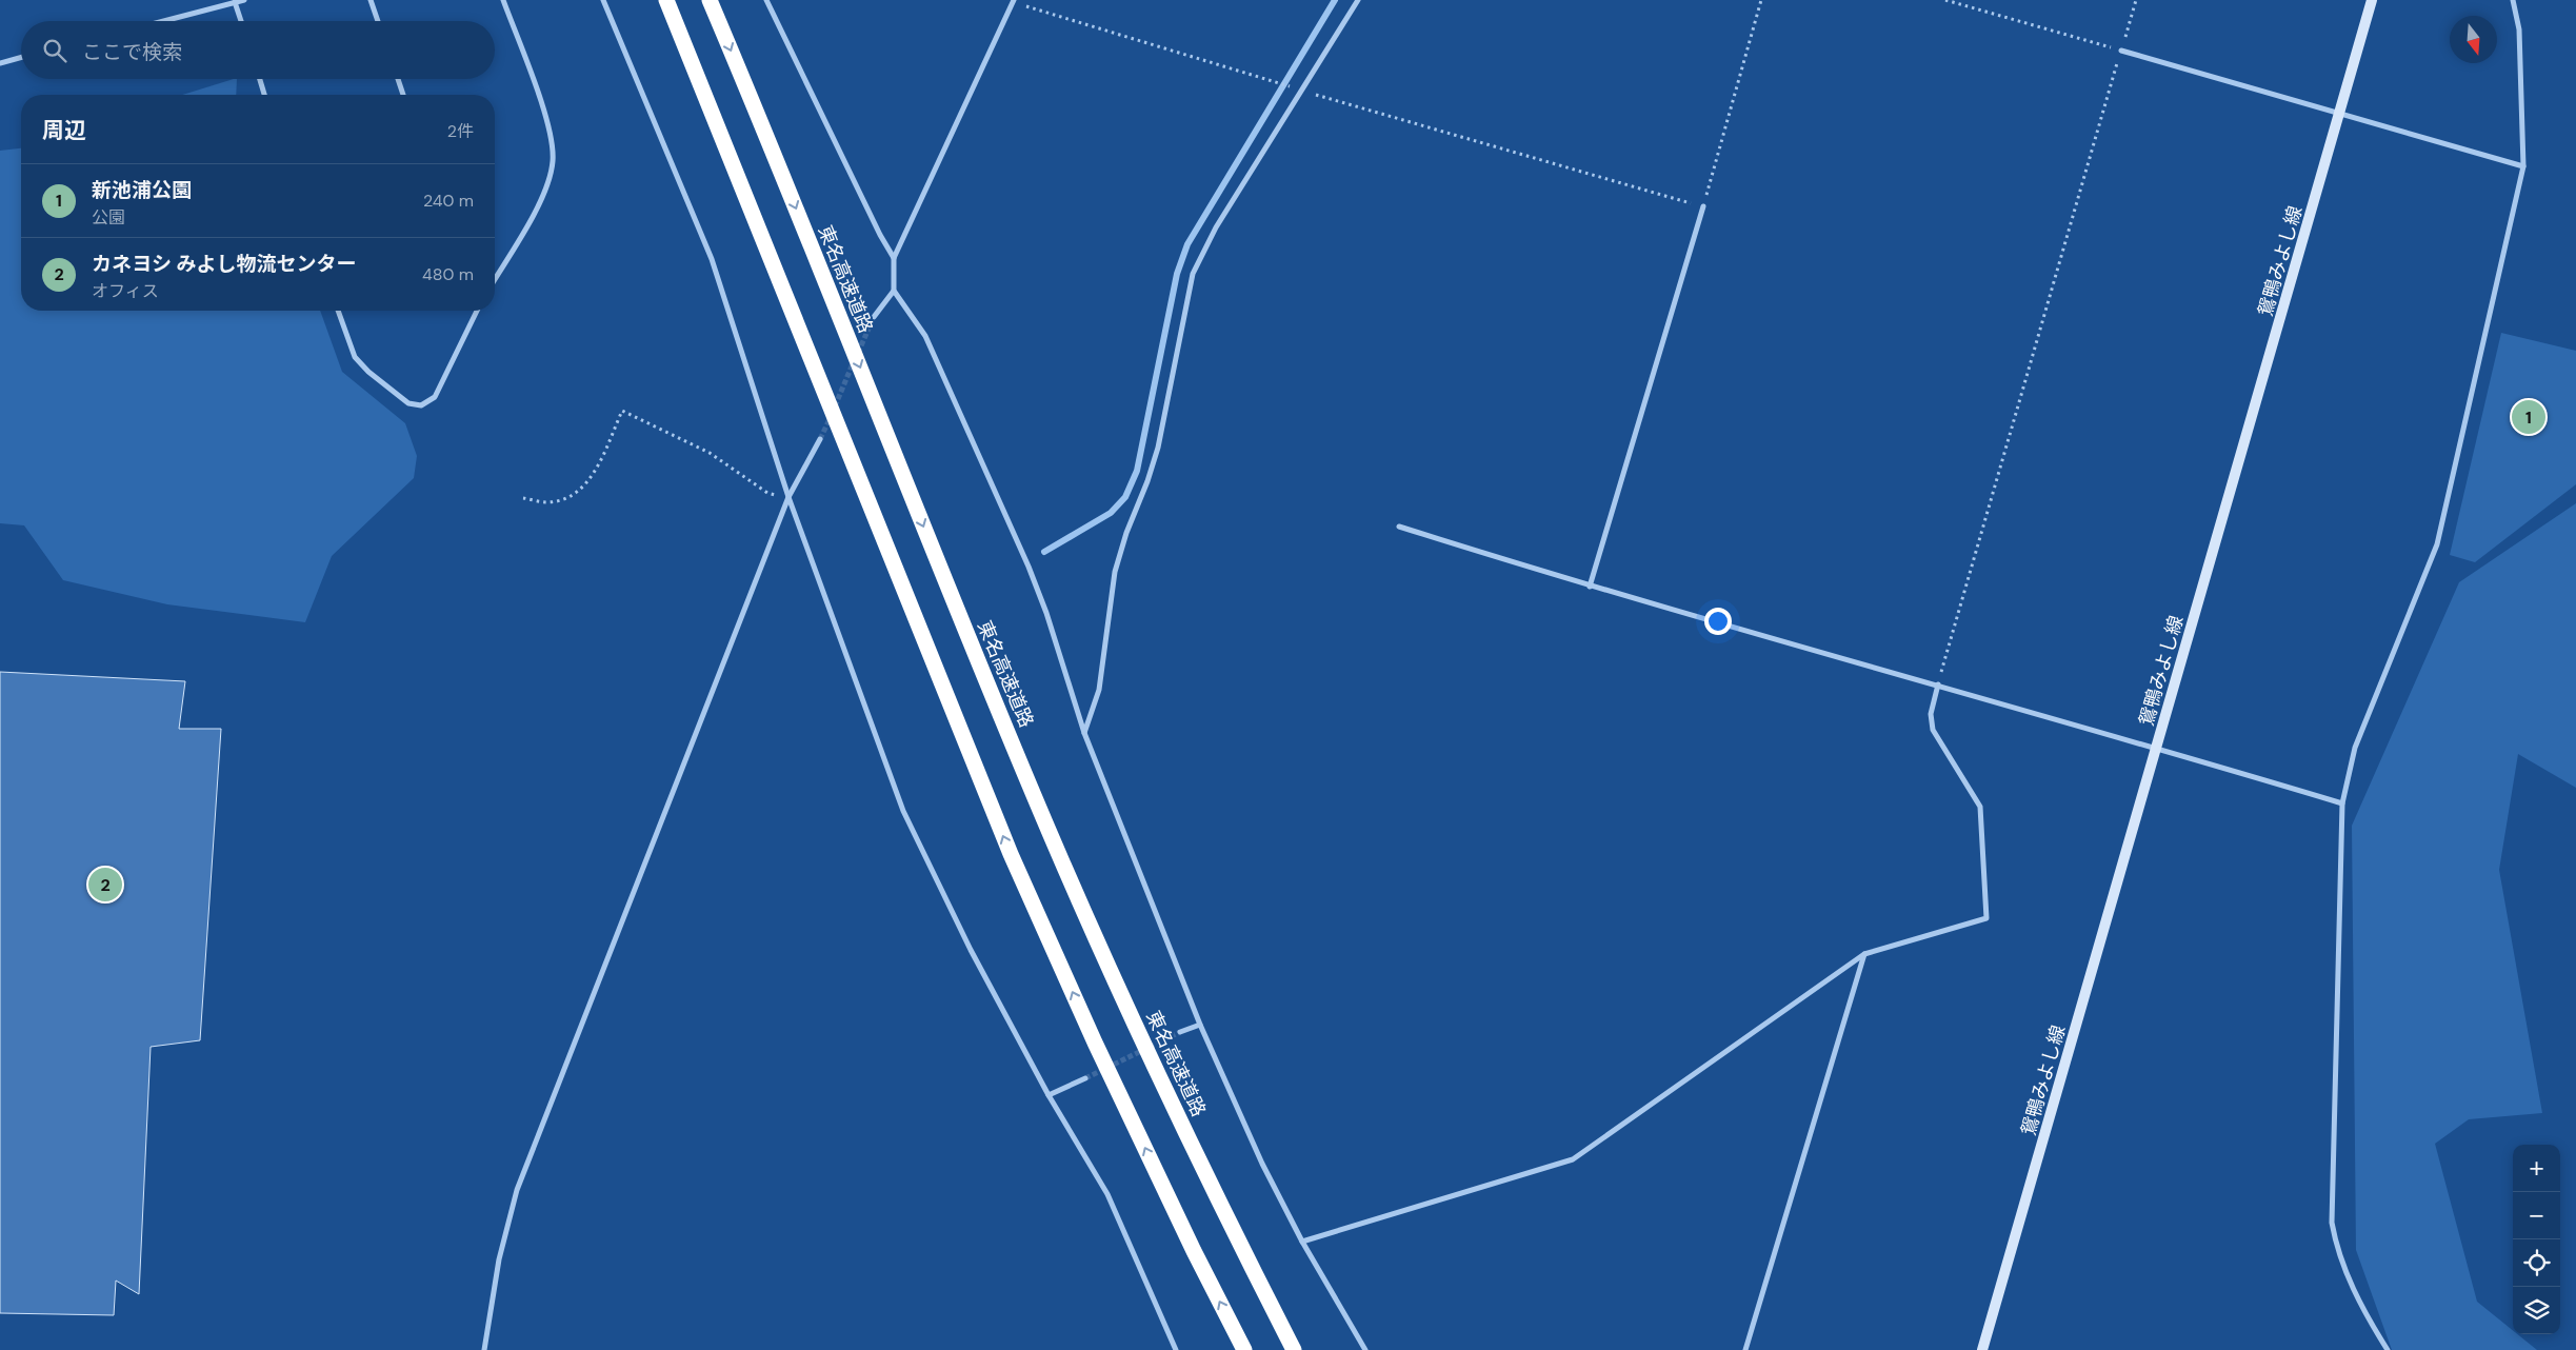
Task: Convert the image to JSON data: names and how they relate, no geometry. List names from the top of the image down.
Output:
{
  "streets": {
    "highway": ["東名高速道路"],
    "main road": ["鴛鴨みよし線"]
  },
  "north": "bottom",
  "page": {
    "search": "ここで検索",
    "heading": ["周辺", "2件"],
    "list": [
      {
        "mark": "1",
        "name": "新池浦公園",
        "note": "公園",
        "value": "240 m"
      },
      {
        "mark": "2",
        "name": "カネヨシ みよし物流センター",
        "note": "オフィス",
        "value": "480 m"
      }
    ],
    "pins": ["1", "2"],
    "map_buttons": ["+", "−"]
  }
}
